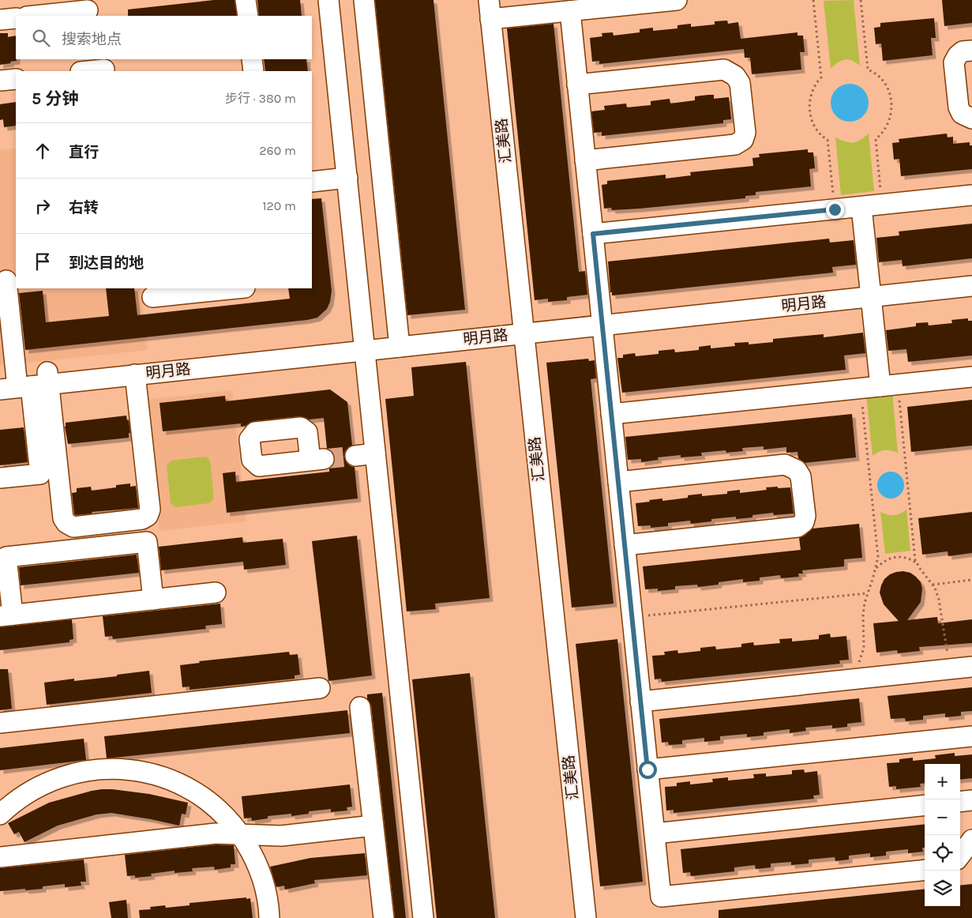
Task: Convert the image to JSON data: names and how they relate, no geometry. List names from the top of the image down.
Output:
{
  "streets": {
    "street": ["汇美路", "明月路"]
  },
  "crossings": [
    ["汇美路", "明月路"]
  ],
  "page": {
    "search": "搜索地点",
    "heading": ["5 分钟", "步行 · 380 m"],
    "list": [
      ["直行", "260 m"],
      ["右转", "120 m"],
      "到达目的地"
    ],
    "map_buttons": ["+", "−"]
  }
}
